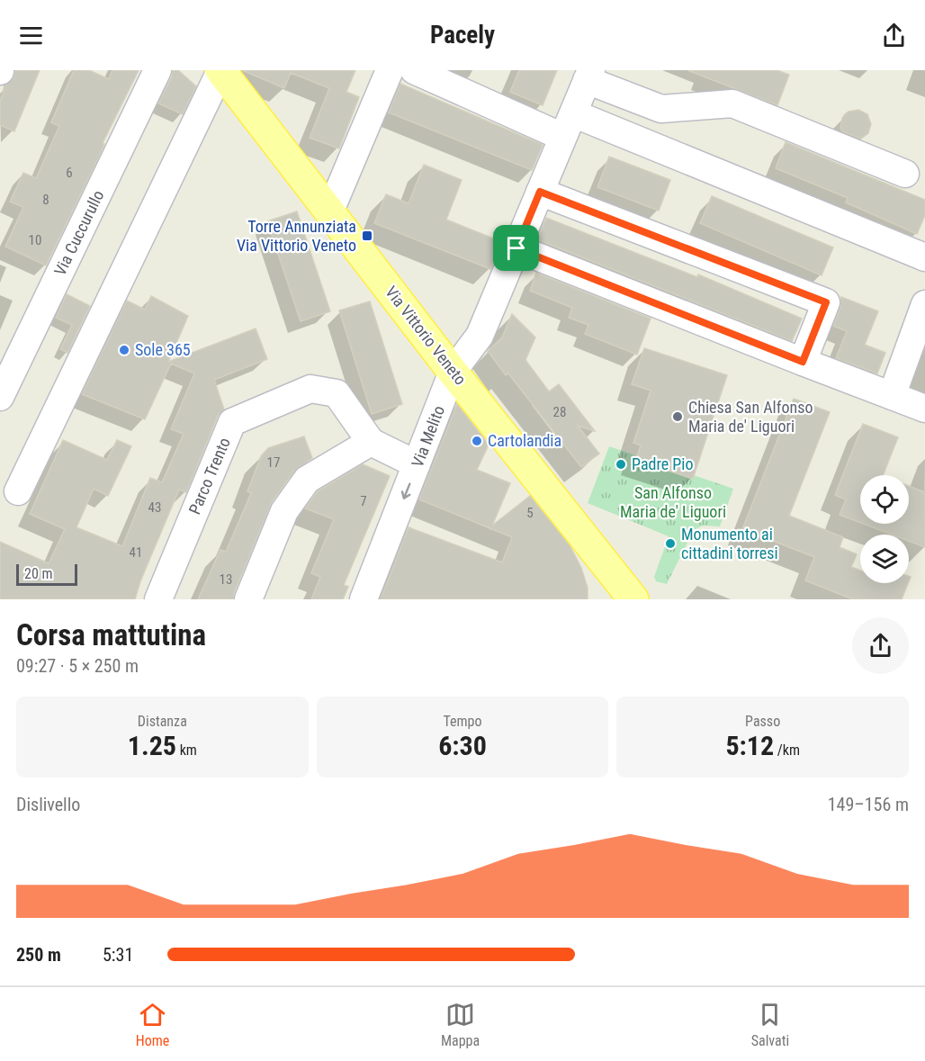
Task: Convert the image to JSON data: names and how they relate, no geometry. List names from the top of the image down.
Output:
{
  "streets": {
    "main road": ["Via Vittorio Veneto"],
    "street": ["Via Cuccurullo", "Via Melito", "Parco Trento"]
  },
  "crossings": [
    ["Via Vittorio Veneto", "Via Melito"],
    ["Via Melito", "Parco Trento"]
  ],
  "parks": ["San Alfonso Maria de' Liguori"],
  "places": {
    "transit": ["Torre Annunziata Via Vittorio Veneto"],
    "other": [
      "Sole 365",
      "Chiesa San Alfonso Maria de' Liguori",
      "Cartolandia",
      "Padre Pio",
      "Monumento ai cittadini torresi"
    ]
  },
  "house_numbers": [
    "6",
    "8",
    "10",
    "28",
    "17",
    "7",
    "43",
    "5",
    "41",
    "13"
  ],
  "scale_bar": "20 m",
  "page": {
    "header": "Pacely",
    "scale": "20 m",
    "heading": ["Corsa mattutina", "09:27 · 5 × 250 m"],
    "stats": [
      ["Distanza", "1.25 km"],
      ["Tempo", "6:30"],
      ["Passo", "5:12 /km"]
    ],
    "chart": ["Dislivello", "149–156 m"],
    "list": [
      {
        "name": "250 m",
        "note": "5:31"
      }
    ],
    "tabs": ["Home", "Mappa", "Salvati"]
  }
}
